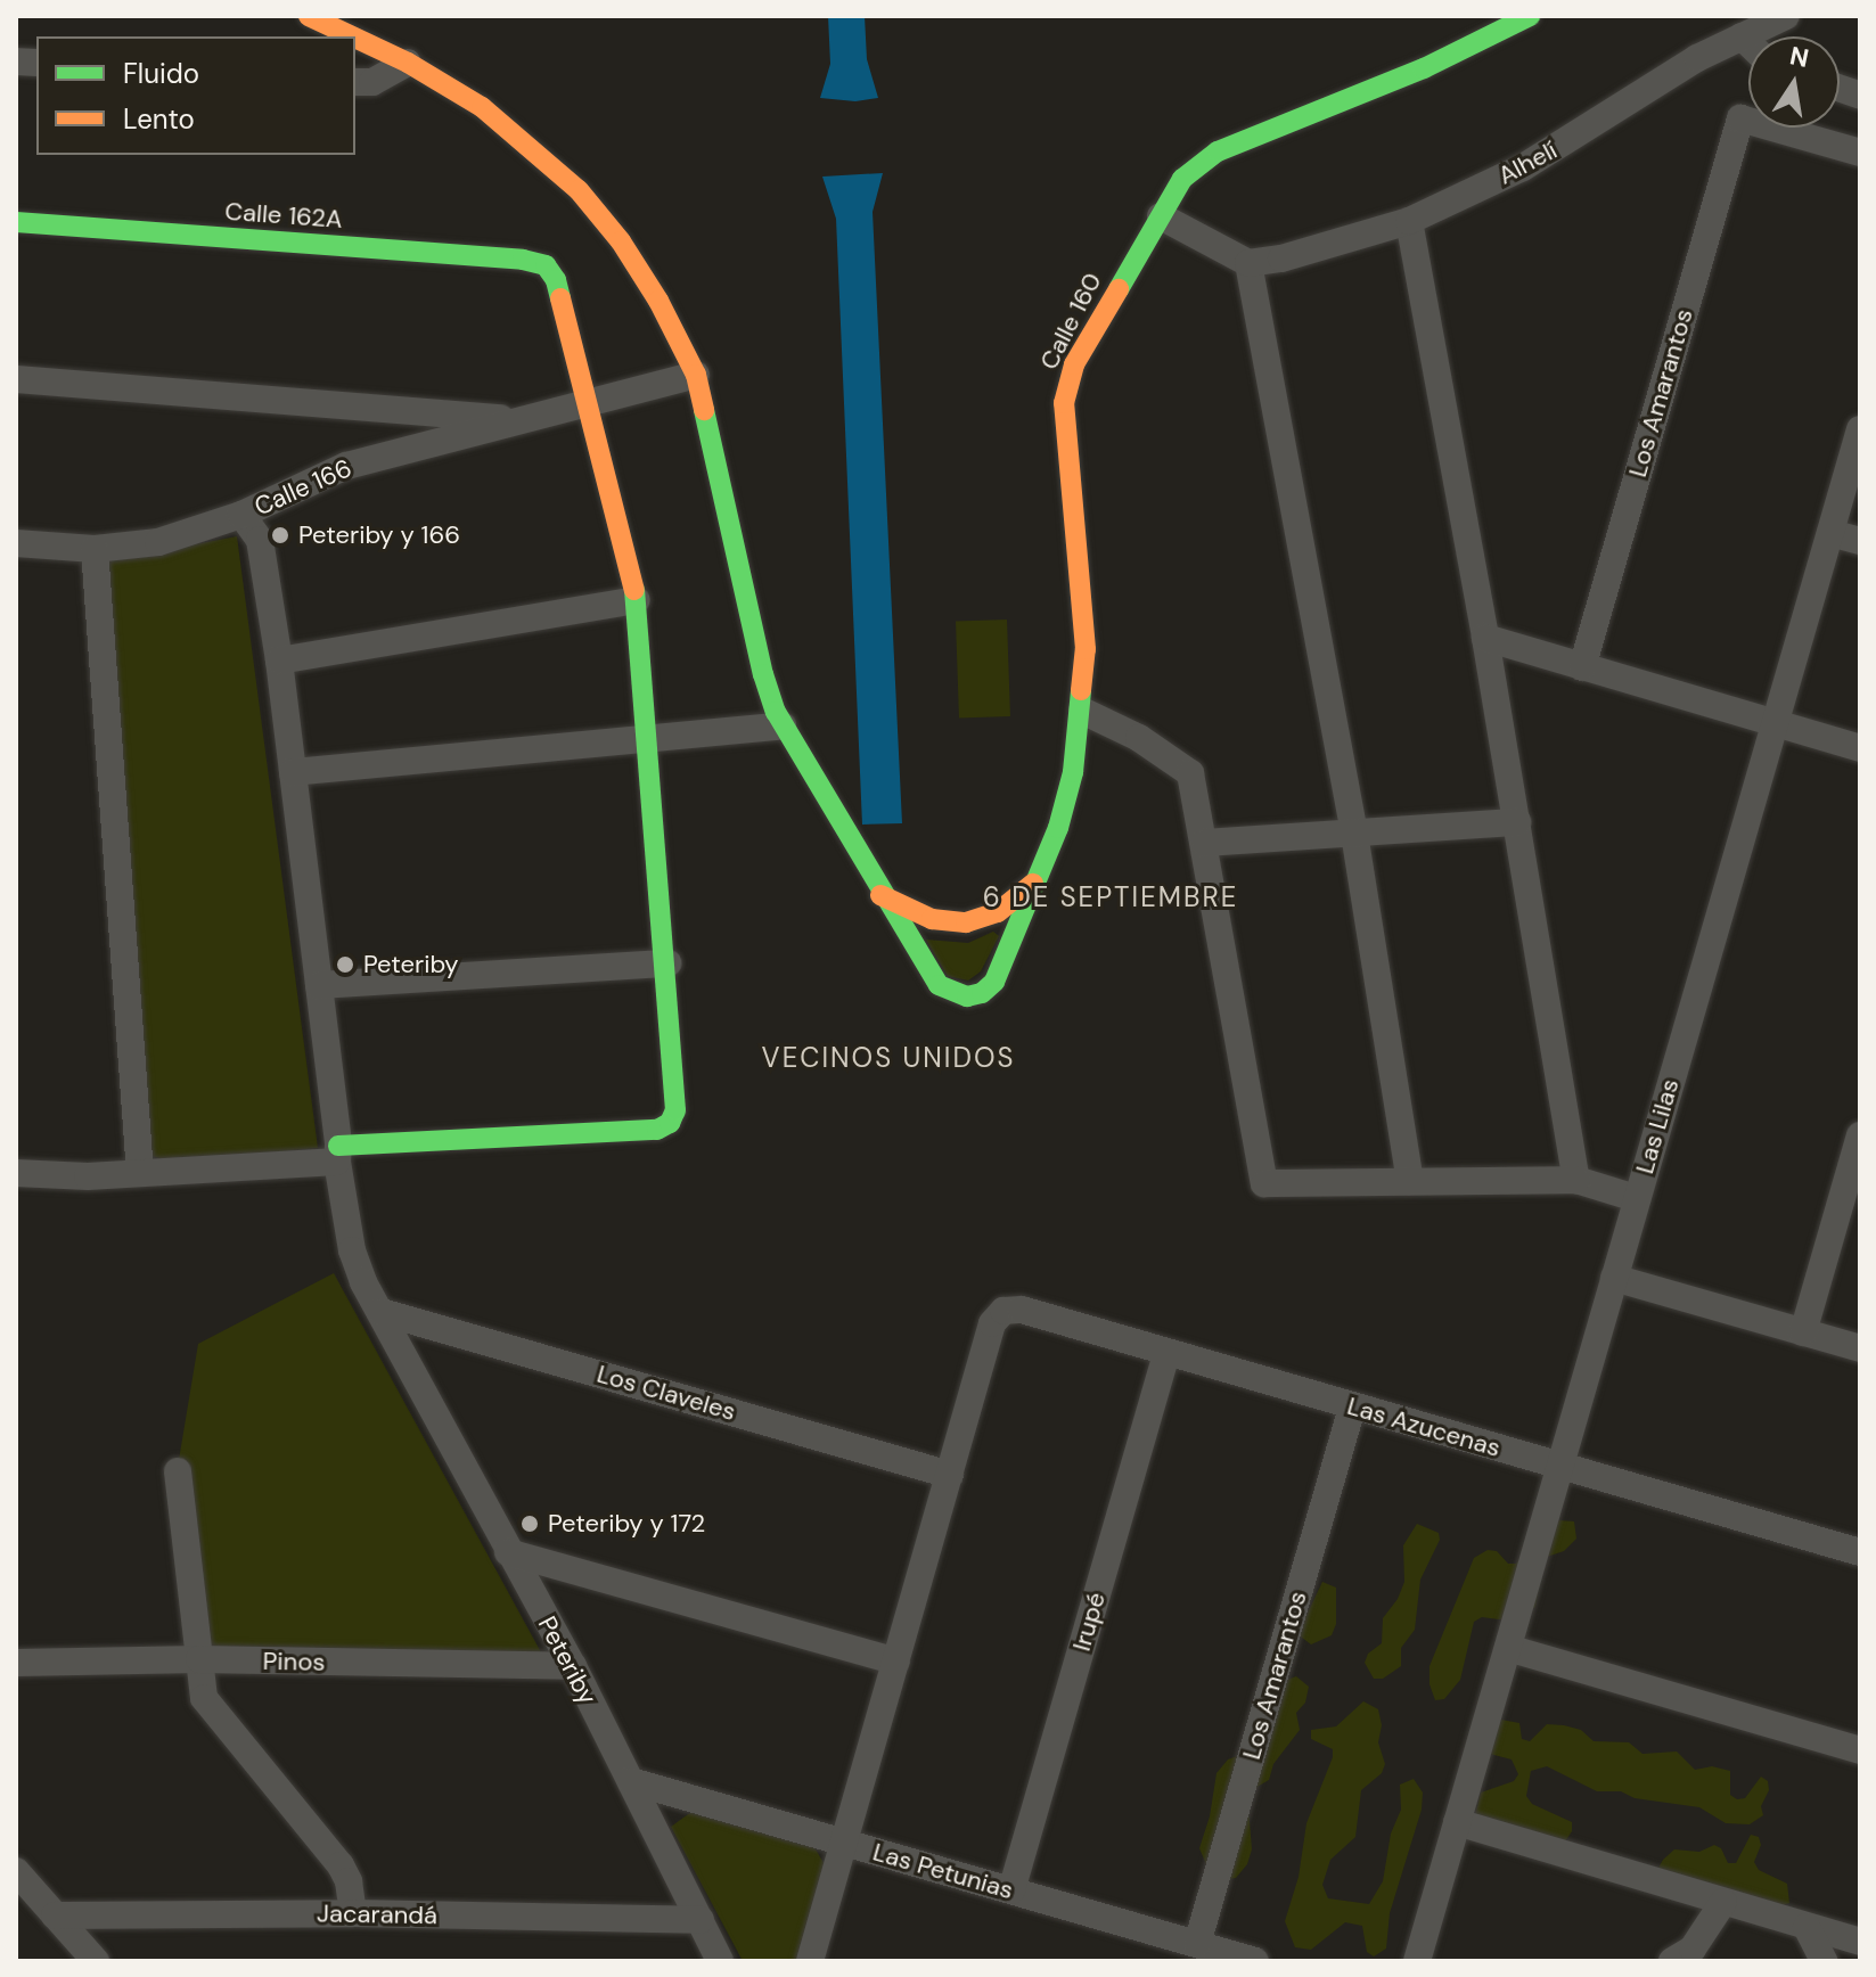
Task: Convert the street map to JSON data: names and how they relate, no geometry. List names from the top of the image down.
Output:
{
  "streets": {
    "main road": ["Calle 162A", "Calle 160"],
    "street": [
      "Alhelí",
      "Los Amarantos",
      "Calle 166",
      "Las Lilas",
      "Los Claveles",
      "Las Azucenas",
      "Irupé",
      "Peteriby",
      "Pinos",
      "Las Petunias",
      "Jacarandá"
    ]
  },
  "crossings": [
    ["Calle 162A", "Calle 166"],
    ["Calle 160", "Calle 166"],
    ["Los Amarantos", "Las Azucenas"],
    ["Los Amarantos", "Las Petunias"],
    ["Calle 166", "Peteriby"],
    ["Las Lilas", "Las Azucenas"],
    ["Los Claveles", "Las Azucenas"],
    ["Los Claveles", "Peteriby"],
    ["Las Azucenas", "Irupé"],
    ["Irupé", "Las Petunias"],
    ["Peteriby", "Pinos"],
    ["Peteriby", "Las Petunias"],
    ["Peteriby", "Jacarandá"]
  ],
  "districts": ["6 DE SEPTIEMBRE", "VECINOS UNIDOS"],
  "places": ["Peteriby y 166", "Peteriby", "Peteriby y 172"],
  "legend": ["Fluido", "Lento"],
  "north": "top"
}
